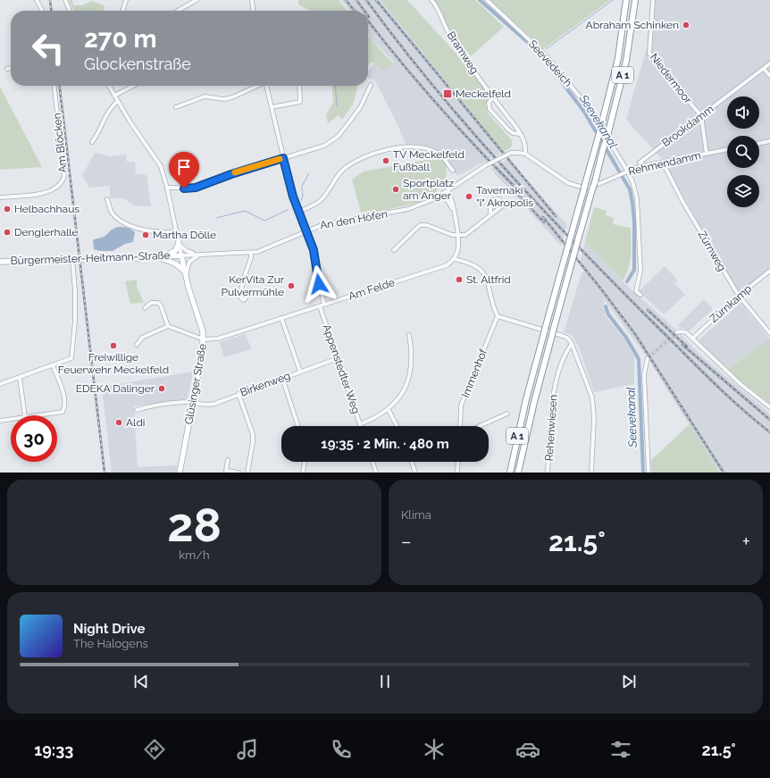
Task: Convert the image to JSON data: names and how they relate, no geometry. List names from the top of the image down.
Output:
{
  "streets": {
    "highway": ["A 1"],
    "main road": ["Bürgermeister-Heitmann-Straße", "Glüsinger Straße"],
    "street": [
      "Bramweg",
      "Seevedeich",
      "Niedermoor",
      "Brookdamm",
      "Am Blöcken",
      "Rehmendamm",
      "An den Höfen",
      "Zürnweg",
      "Am Felde",
      "Zürnkamp",
      "Appenstedter Weg",
      "Immenhof",
      "Birkenweg",
      "Rehenwiesen"
    ]
  },
  "crossings": [
    ["Bramweg", "Rehmendamm"],
    ["Seevedeich", "Rehmendamm"],
    ["Niedermoor", "Brookdamm"],
    ["Rehmendamm", "Zürnweg"],
    ["An den Höfen", "Bürgermeister-Heitmann-Straße"],
    ["An den Höfen", "Glüsinger Straße"],
    ["Zürnweg", "Zürnkamp"],
    ["Bürgermeister-Heitmann-Straße", "Glüsinger Straße"],
    ["Am Felde", "Appenstedter Weg"],
    ["Am Felde", "Glüsinger Straße"],
    ["Appenstedter Weg", "Birkenweg"],
    ["Glüsinger Straße", "Birkenweg"]
  ],
  "water": ["Seevekanal"],
  "places": {
    "other": [
      "Abraham Schinken",
      "TV Meckelfeld Fußball",
      "Sportplatz am Anger",
      "Tavernaki \"i\" Akropolis",
      "Helbachhaus",
      "Denglerhalle",
      "Martha Dölle",
      "St. Altfrid",
      "KerVita Zur Pulvermühle",
      "Freiwillige Feuerwehr Meckelfeld",
      "EDEKA Dalinger",
      "Aldi"
    ],
    "transit": ["Meckelfeld"]
  },
  "page": {
    "turn": ["270 m", "Glockenstraße"],
    "limit": "30",
    "trip": "19:35 · 2 Min. · 480 m",
    "tile": [
      ["28", "km/h"],
      "Klima"
    ],
    "heat": ["−", "21.5°", "+"],
    "song": ["Night Drive", "The Halogens"],
    "tabs": ["19:33", "21.5°"]
  }
}
